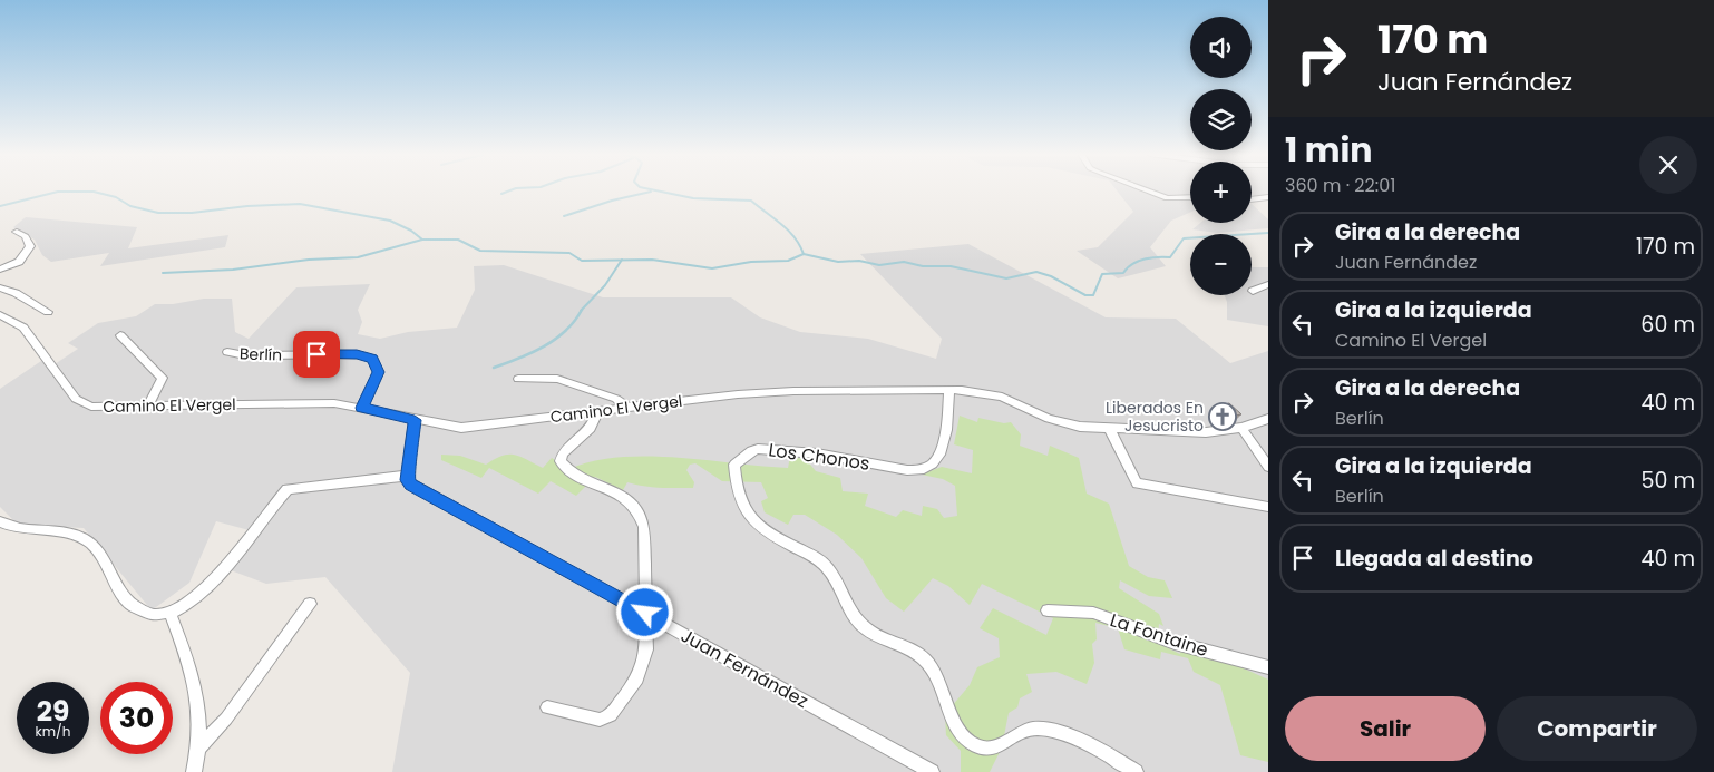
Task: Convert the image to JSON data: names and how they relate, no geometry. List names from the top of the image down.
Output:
{
  "streets": {
    "street": [
      "Berlín",
      "Camino El Vergel",
      "Los Chonos",
      "La Fontaine",
      "Juan Fernández"
    ]
  },
  "crossings": [
    ["Berlín", "Camino El Vergel"],
    ["Camino El Vergel", "Los Chonos"]
  ],
  "places": {
    "church": ["Liberados En Jesucristo"]
  },
  "page": {
    "turn": ["170 m", "Juan Fernández"],
    "map_buttons": ["+", "−"],
    "heading": ["1 min", "360 m · 22:01"],
    "list": [
      {
        "name": "Gira a la derecha",
        "note": "Juan Fernández",
        "value": "170 m"
      },
      {
        "name": "Gira a la izquierda",
        "note": "Camino El Vergel",
        "value": "60 m"
      },
      {
        "name": "Gira a la derecha",
        "note": "Berlín",
        "value": "40 m"
      },
      {
        "name": "Gira a la izquierda",
        "note": "Berlín",
        "value": "50 m"
      },
      {
        "name": "Llegada al destino",
        "value": "40 m"
      }
    ],
    "speed": "29 km/h",
    "limit": "30",
    "buttons": ["Salir", "Compartir"]
  }
}
